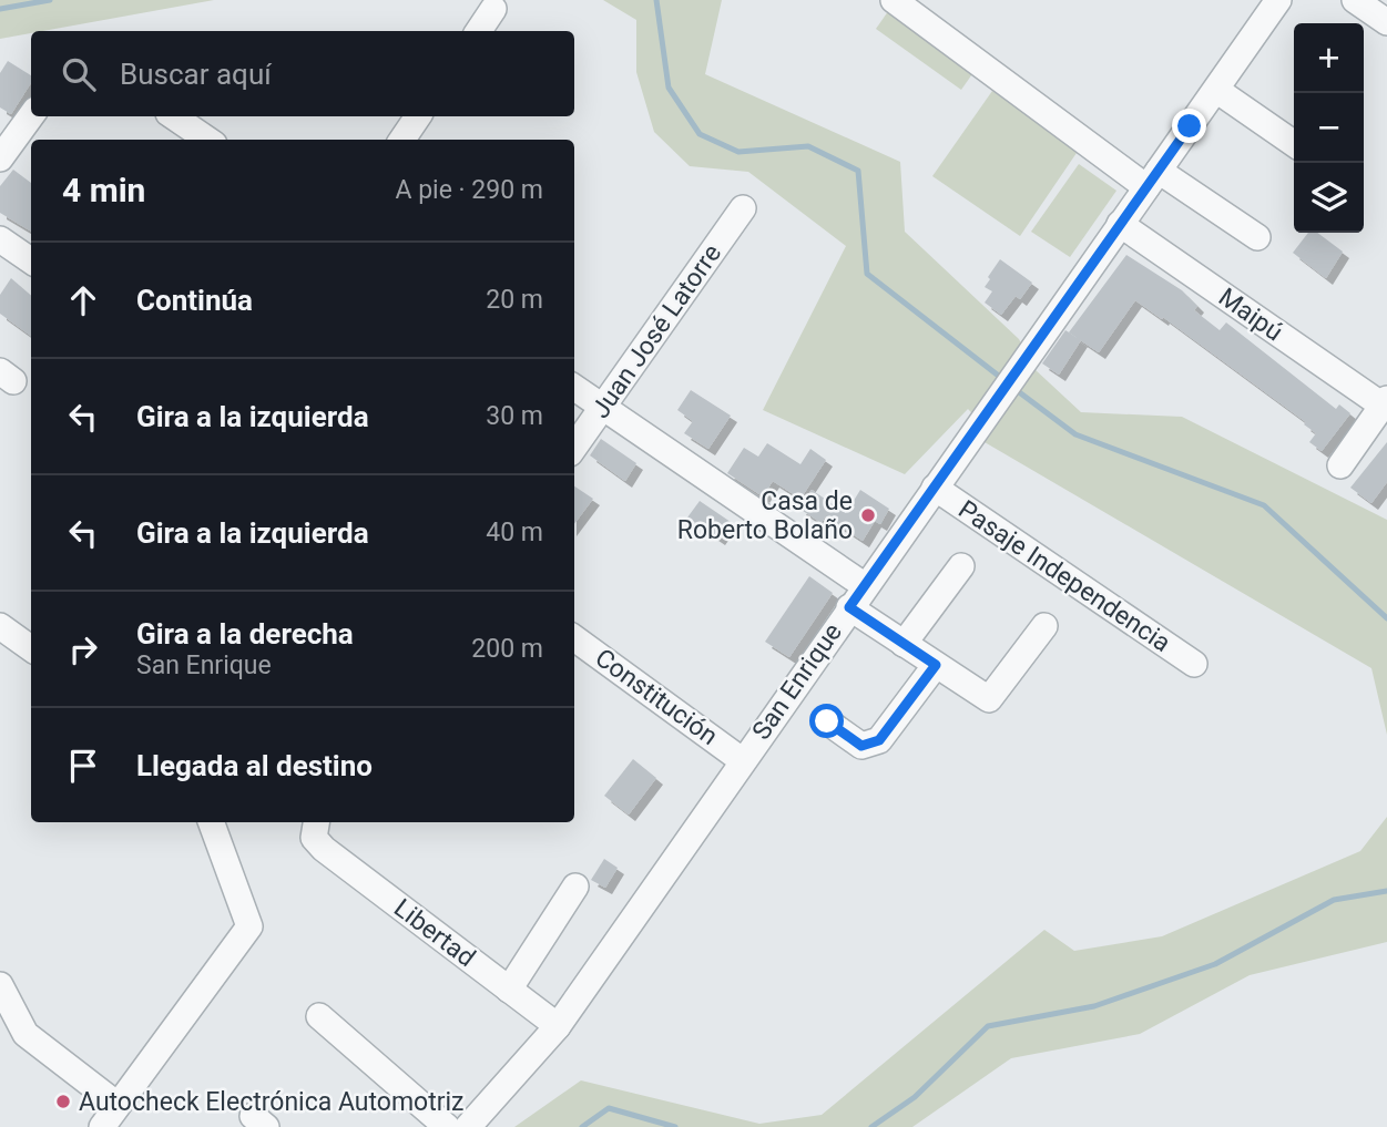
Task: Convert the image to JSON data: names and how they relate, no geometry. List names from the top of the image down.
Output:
{
  "streets": {
    "street": [
      "Maipú",
      "Juan José Latorre",
      "Pasaje Independencia",
      "San Enrique",
      "Constitución",
      "Libertad"
    ]
  },
  "crossings": [
    ["Maipú", "San Enrique"],
    ["Pasaje Independencia", "San Enrique"],
    ["San Enrique", "Constitución"],
    ["San Enrique", "Libertad"]
  ],
  "places": ["Casa de Roberto Bolaño", "Autocheck Electrónica Automotriz"],
  "page": {
    "map_buttons": ["+", "−"],
    "search": "Buscar aquí",
    "heading": ["4 min", "A pie · 290 m"],
    "list": [
      ["Continúa", "20 m"],
      ["Gira a la izquierda", "30 m"],
      ["Gira a la izquierda", "40 m"],
      ["Gira a la derecha", "San Enrique", "200 m"],
      "Llegada al destino"
    ]
  }
}
